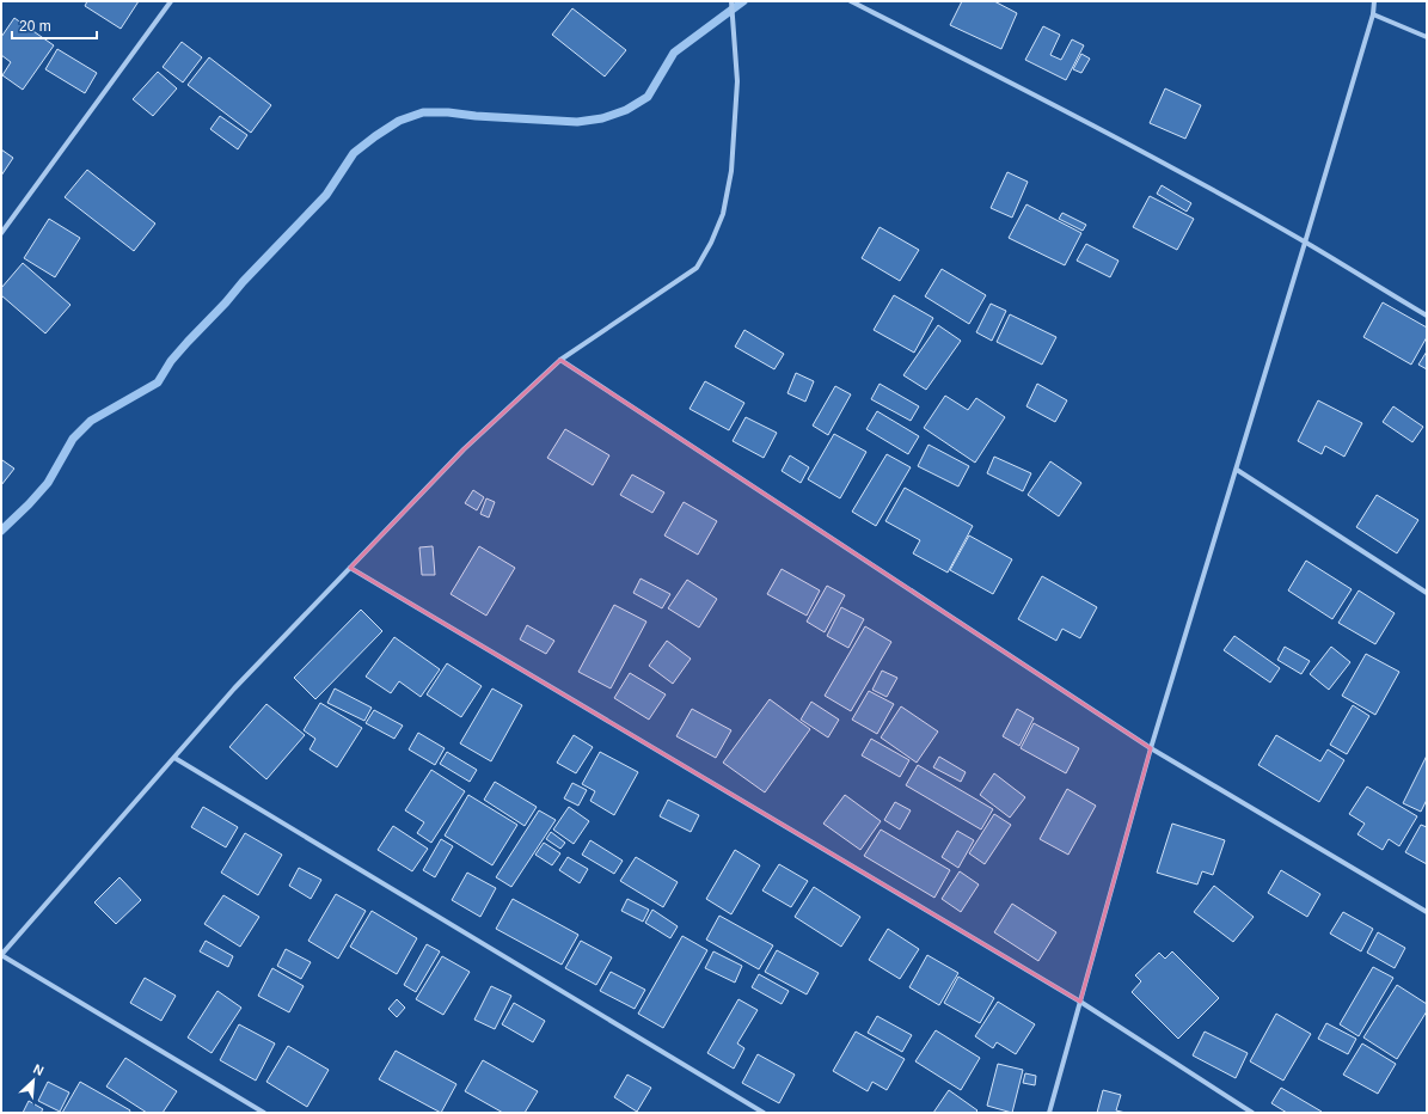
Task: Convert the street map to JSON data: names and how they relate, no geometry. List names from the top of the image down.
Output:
{
  "scale_bar": "20 m",
  "north": "top right"
}
